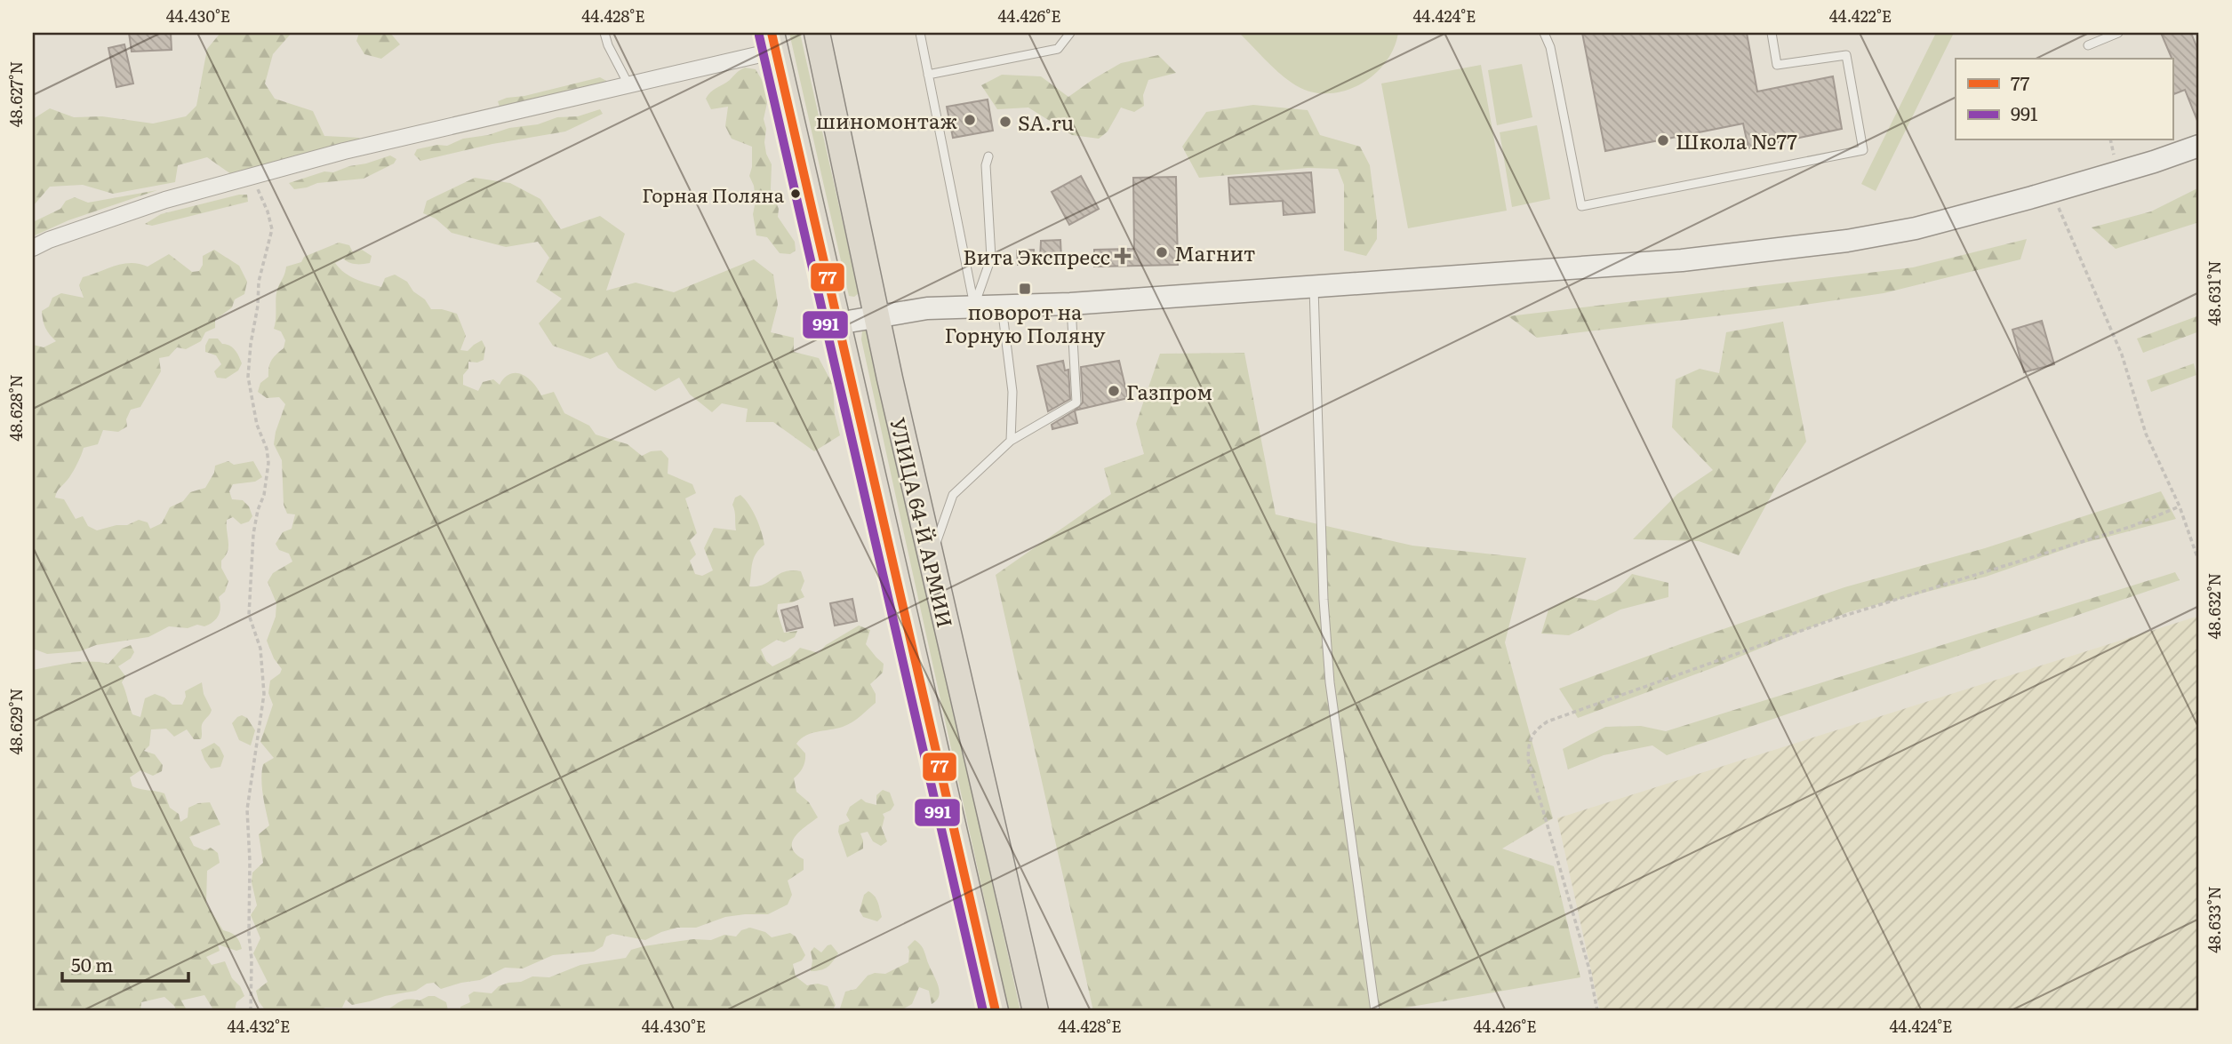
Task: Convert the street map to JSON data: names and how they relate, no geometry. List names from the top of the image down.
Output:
{
  "streets": {
    "highway": ["УЛИЦА 64-Й АРМИИ"]
  },
  "places": {
    "other": [
      "шиномонтаж",
      "SA.ru",
      "Школа №77",
      "Горная Поляна",
      "Магнит",
      "Газпром"
    ],
    "health": ["Вита Экспресс"],
    "transit": ["поворот на Горную Поляну"]
  },
  "lines": ["transit line 77", "transit line 991"],
  "legend": ["77", "991"],
  "scale_bar": "50 m",
  "coordinates": [
    "44.430°E",
    "44.428°E",
    "44.426°E",
    "44.424°E",
    "44.422°E",
    "48.627°N",
    "48.631°N",
    "48.628°N",
    "48.632°N",
    "48.629°N",
    "48.633°N",
    "44.432°E"
  ]
}
